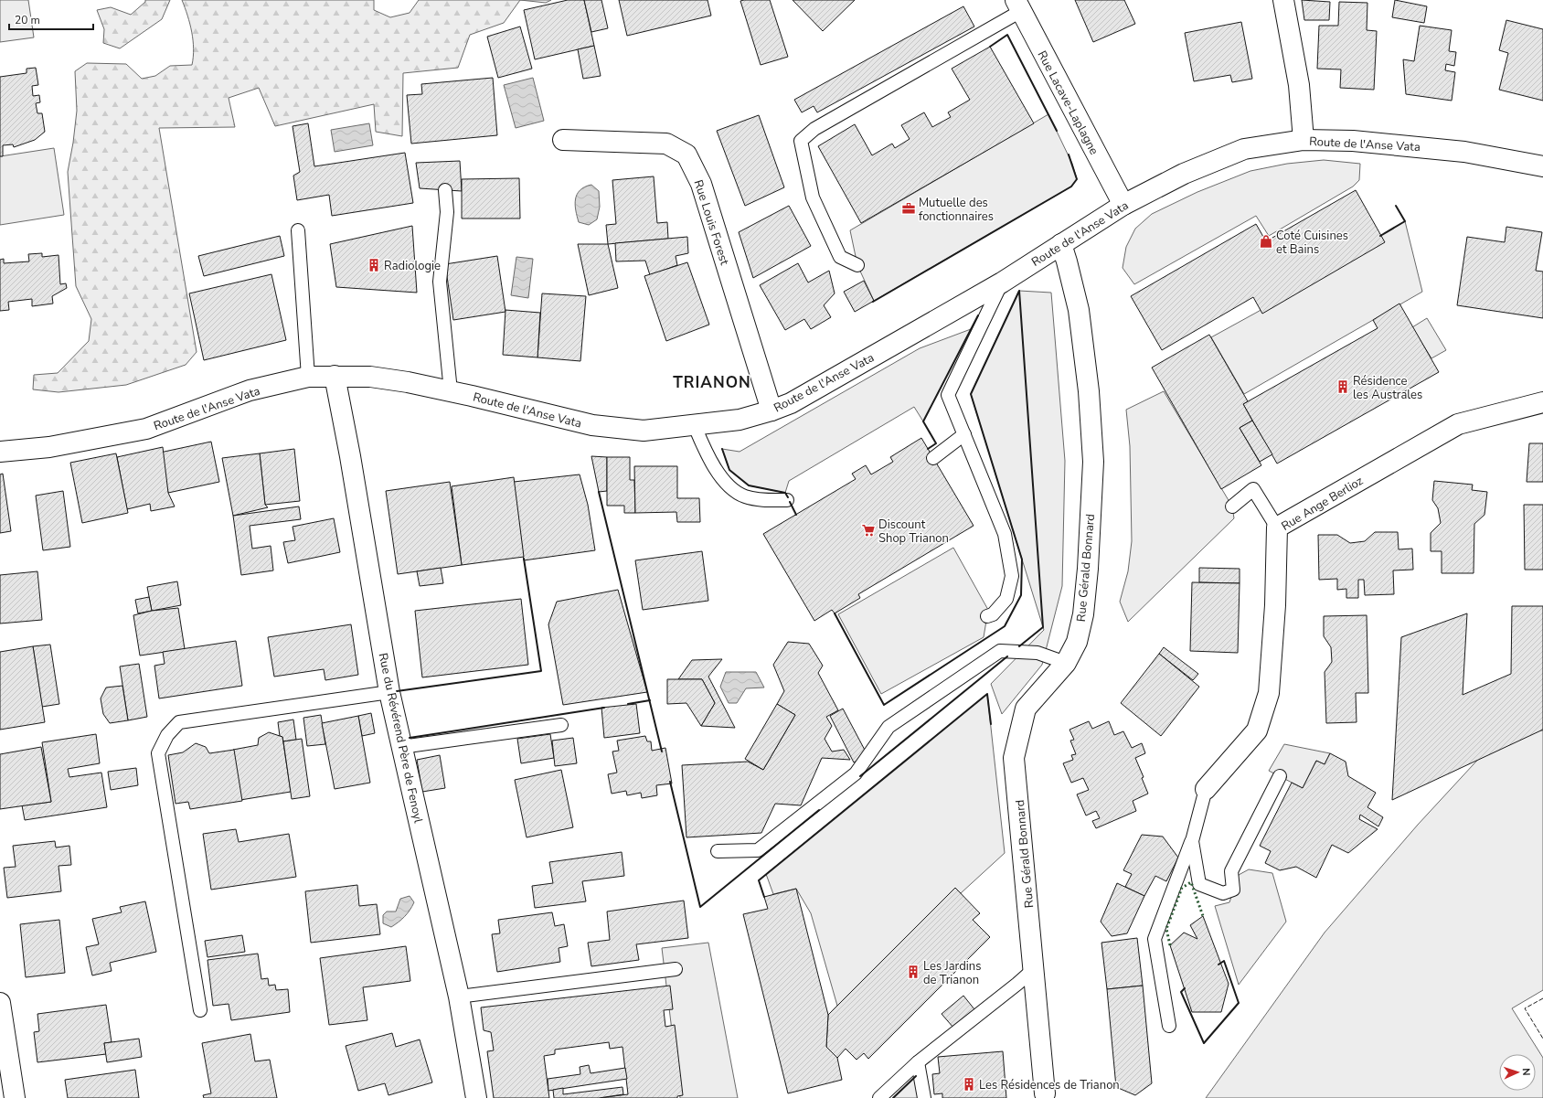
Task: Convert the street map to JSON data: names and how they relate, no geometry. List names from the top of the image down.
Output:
{
  "streets": {
    "street": [
      "Rue Lacave-Laplagne",
      "Route de l'Anse Vata",
      "Rue Louis Forest",
      "Rue Ange Berlioz",
      "Rue Gérald Bonnard",
      "Rue du Révérend Père de Fenoyl"
    ]
  },
  "crossings": [
    ["Rue Lacave-Laplagne", "Route de l'Anse Vata"],
    ["Route de l'Anse Vata", "Rue Louis Forest"],
    ["Route de l'Anse Vata", "Rue Gérald Bonnard"],
    ["Route de l'Anse Vata", "Rue du Révérend Père de Fenoyl"]
  ],
  "districts": ["TRIANON"],
  "places": {
    "office": ["Mutuelle des fonctionnaires"],
    "shop": ["Coté Cuisines et Bains"],
    "building": [
      "Radiologie",
      "Résidence les Australes",
      "Les Jardins de Trianon",
      "Les Résidences de Trianon"
    ],
    "supermarket": ["Discount Shop Trianon"]
  },
  "scale_bar": "20 m",
  "north": "right"
}
